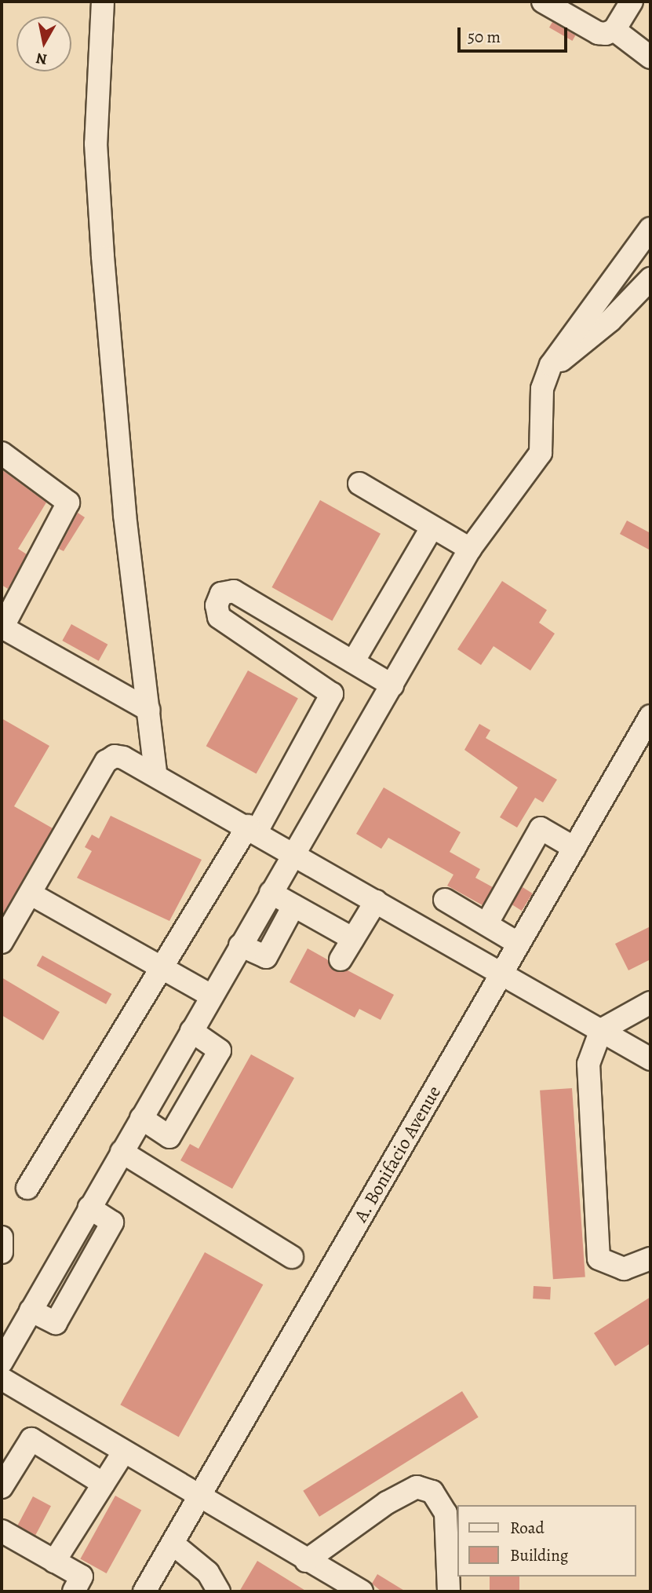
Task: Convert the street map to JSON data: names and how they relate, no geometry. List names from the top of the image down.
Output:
{
  "streets": {
    "street": ["A. Bonifacio Avenue"]
  },
  "legend": ["Road", "Building"],
  "scale_bar": "50 m",
  "north": "bottom"
}
